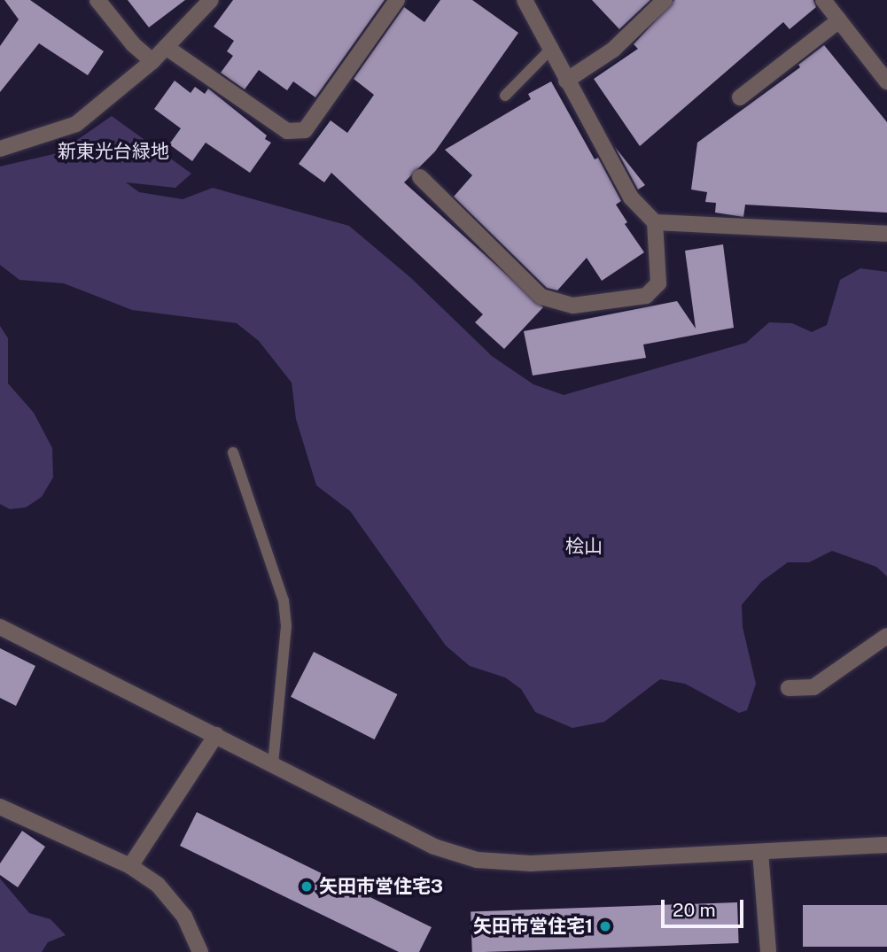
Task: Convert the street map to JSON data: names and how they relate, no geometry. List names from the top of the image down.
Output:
{
  "parks": ["新東光台緑地", "桧山"],
  "places": ["矢田市営住宅3", "矢田市営住宅1"],
  "scale_bar": "20 m"
}
